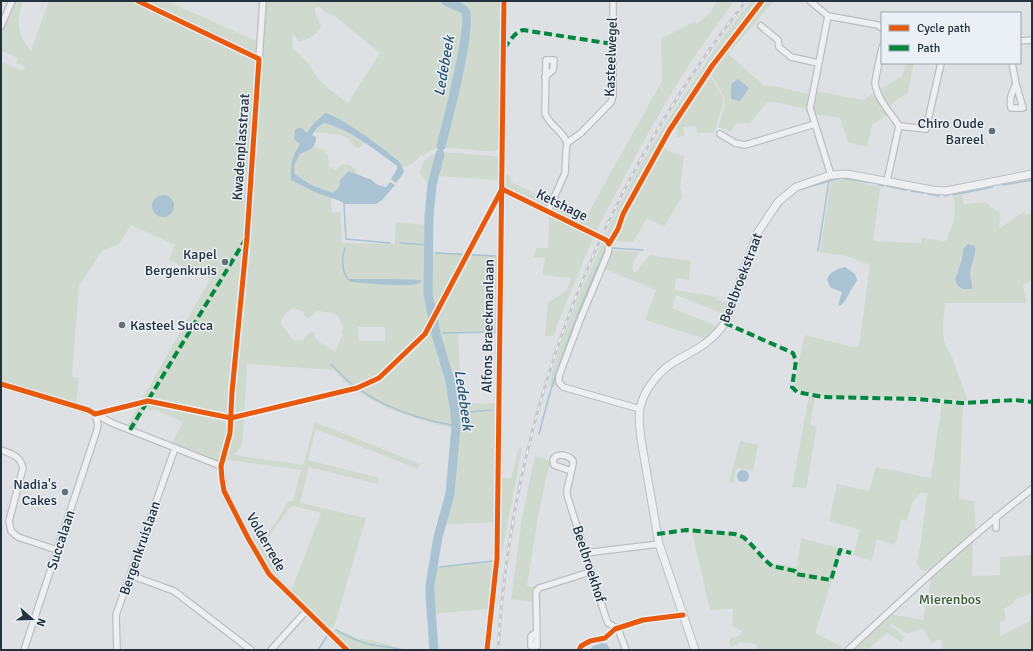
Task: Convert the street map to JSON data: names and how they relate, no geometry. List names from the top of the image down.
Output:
{
  "streets": {
    "street": [
      "Kasteelwegel",
      "Kwadenplasstraat",
      "Ketshage",
      "Beelbroekstraat",
      "Alfons Braeckmanlaan",
      "Succalaan",
      "Volderrede",
      "Bergenkruislaan",
      "Beelbroekhof"
    ]
  },
  "crossings": [
    ["Ketshage", "Beelbroekstraat"],
    ["Ketshage", "Alfons Braeckmanlaan"]
  ],
  "water": ["Ledebeek"],
  "parks": ["Mierenbos"],
  "places": [
    "Chiro Oude Bareel",
    "Kapel Bergenkruis",
    "Kasteel Succa",
    "Nadia's Cakes"
  ],
  "legend": ["Cycle path", "Path"],
  "north": "right"
}
